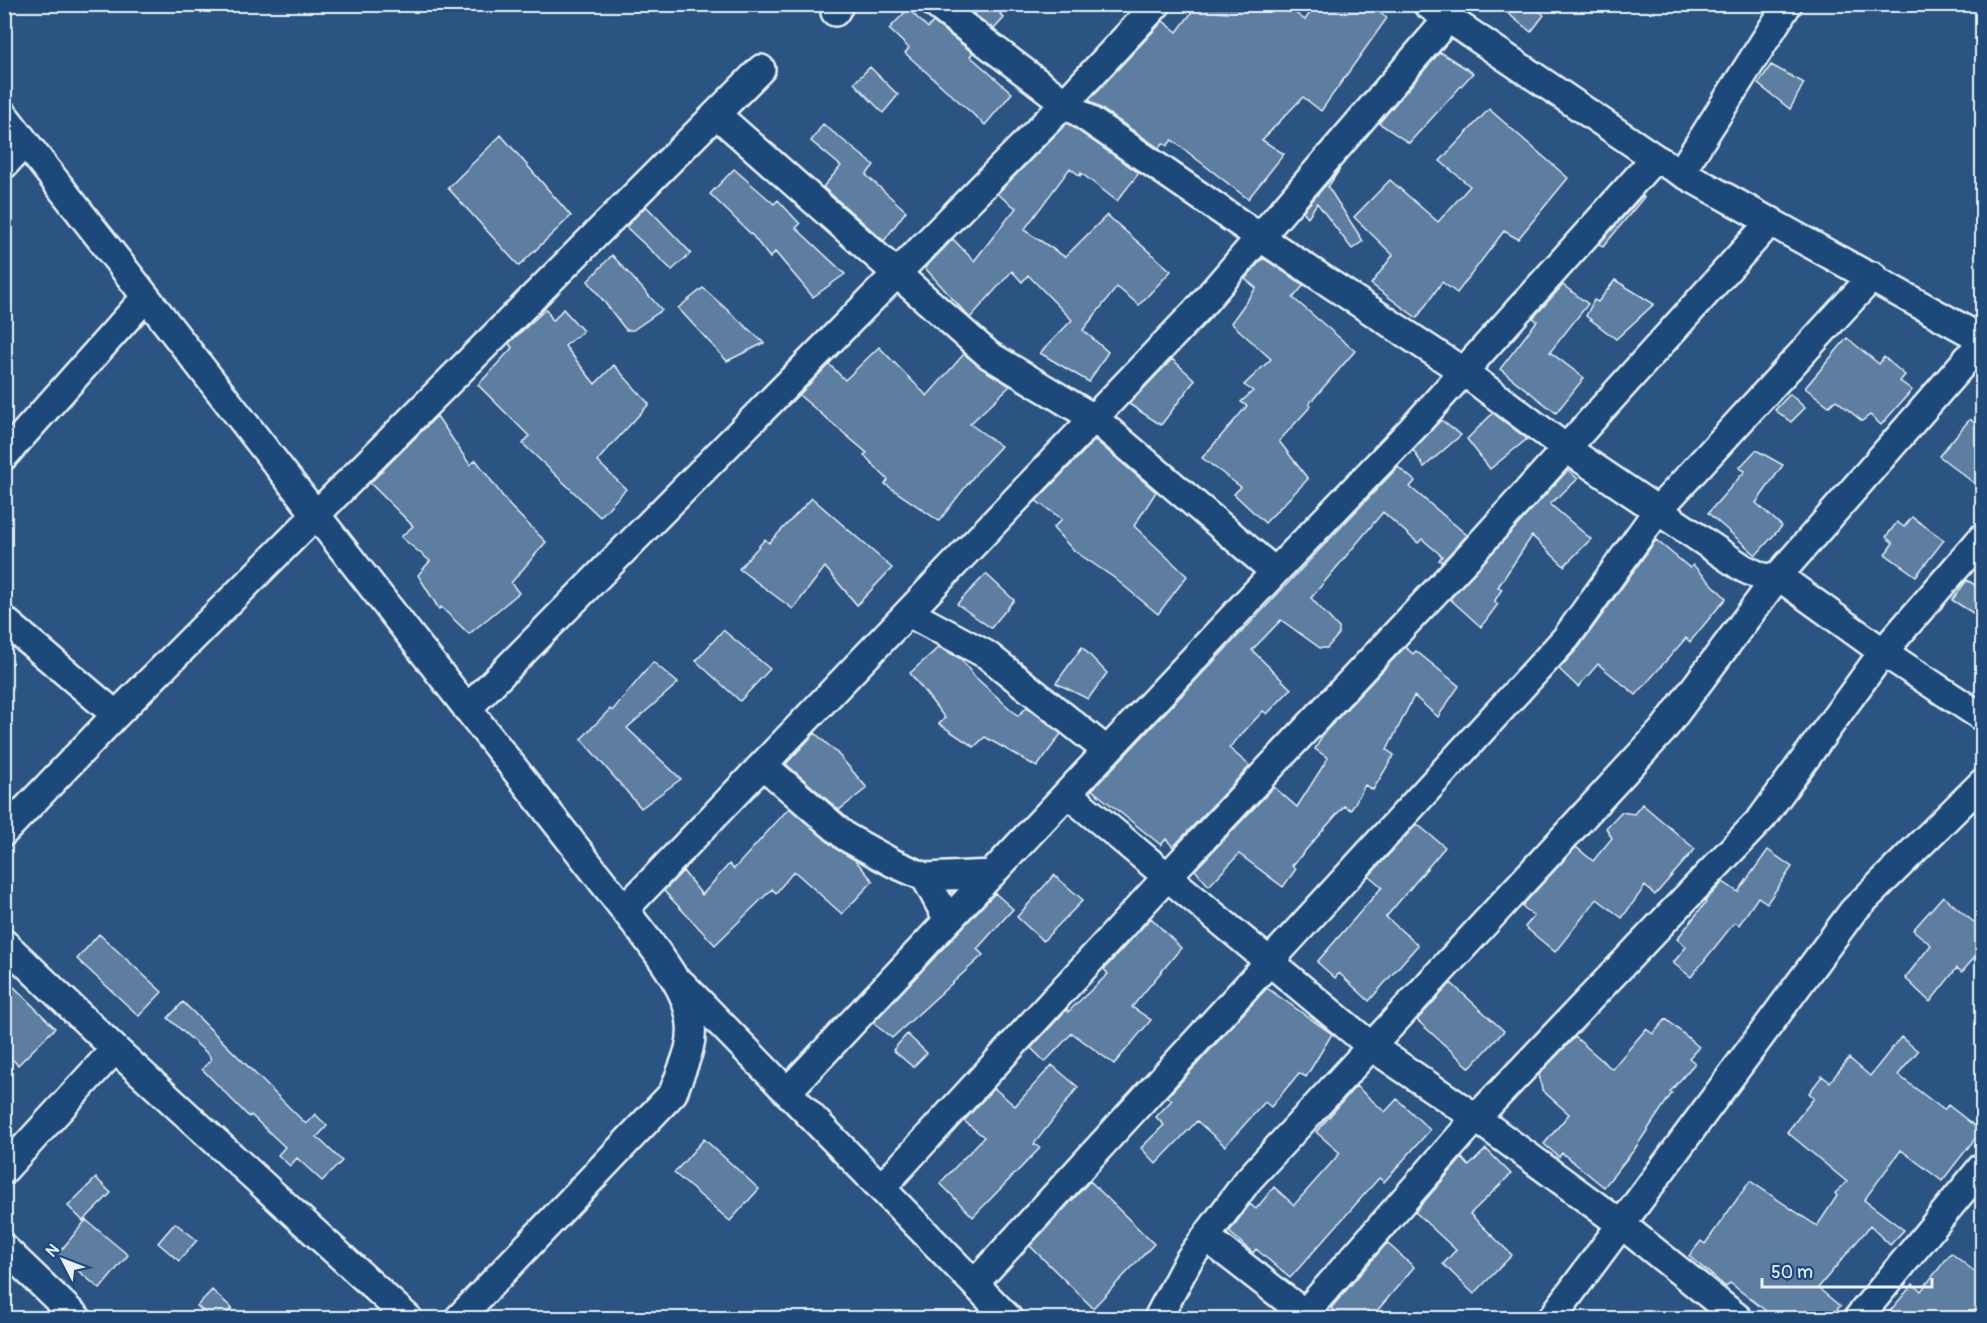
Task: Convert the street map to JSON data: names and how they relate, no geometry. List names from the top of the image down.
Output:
{
  "scale_bar": "50 m",
  "north": "top left"
}
